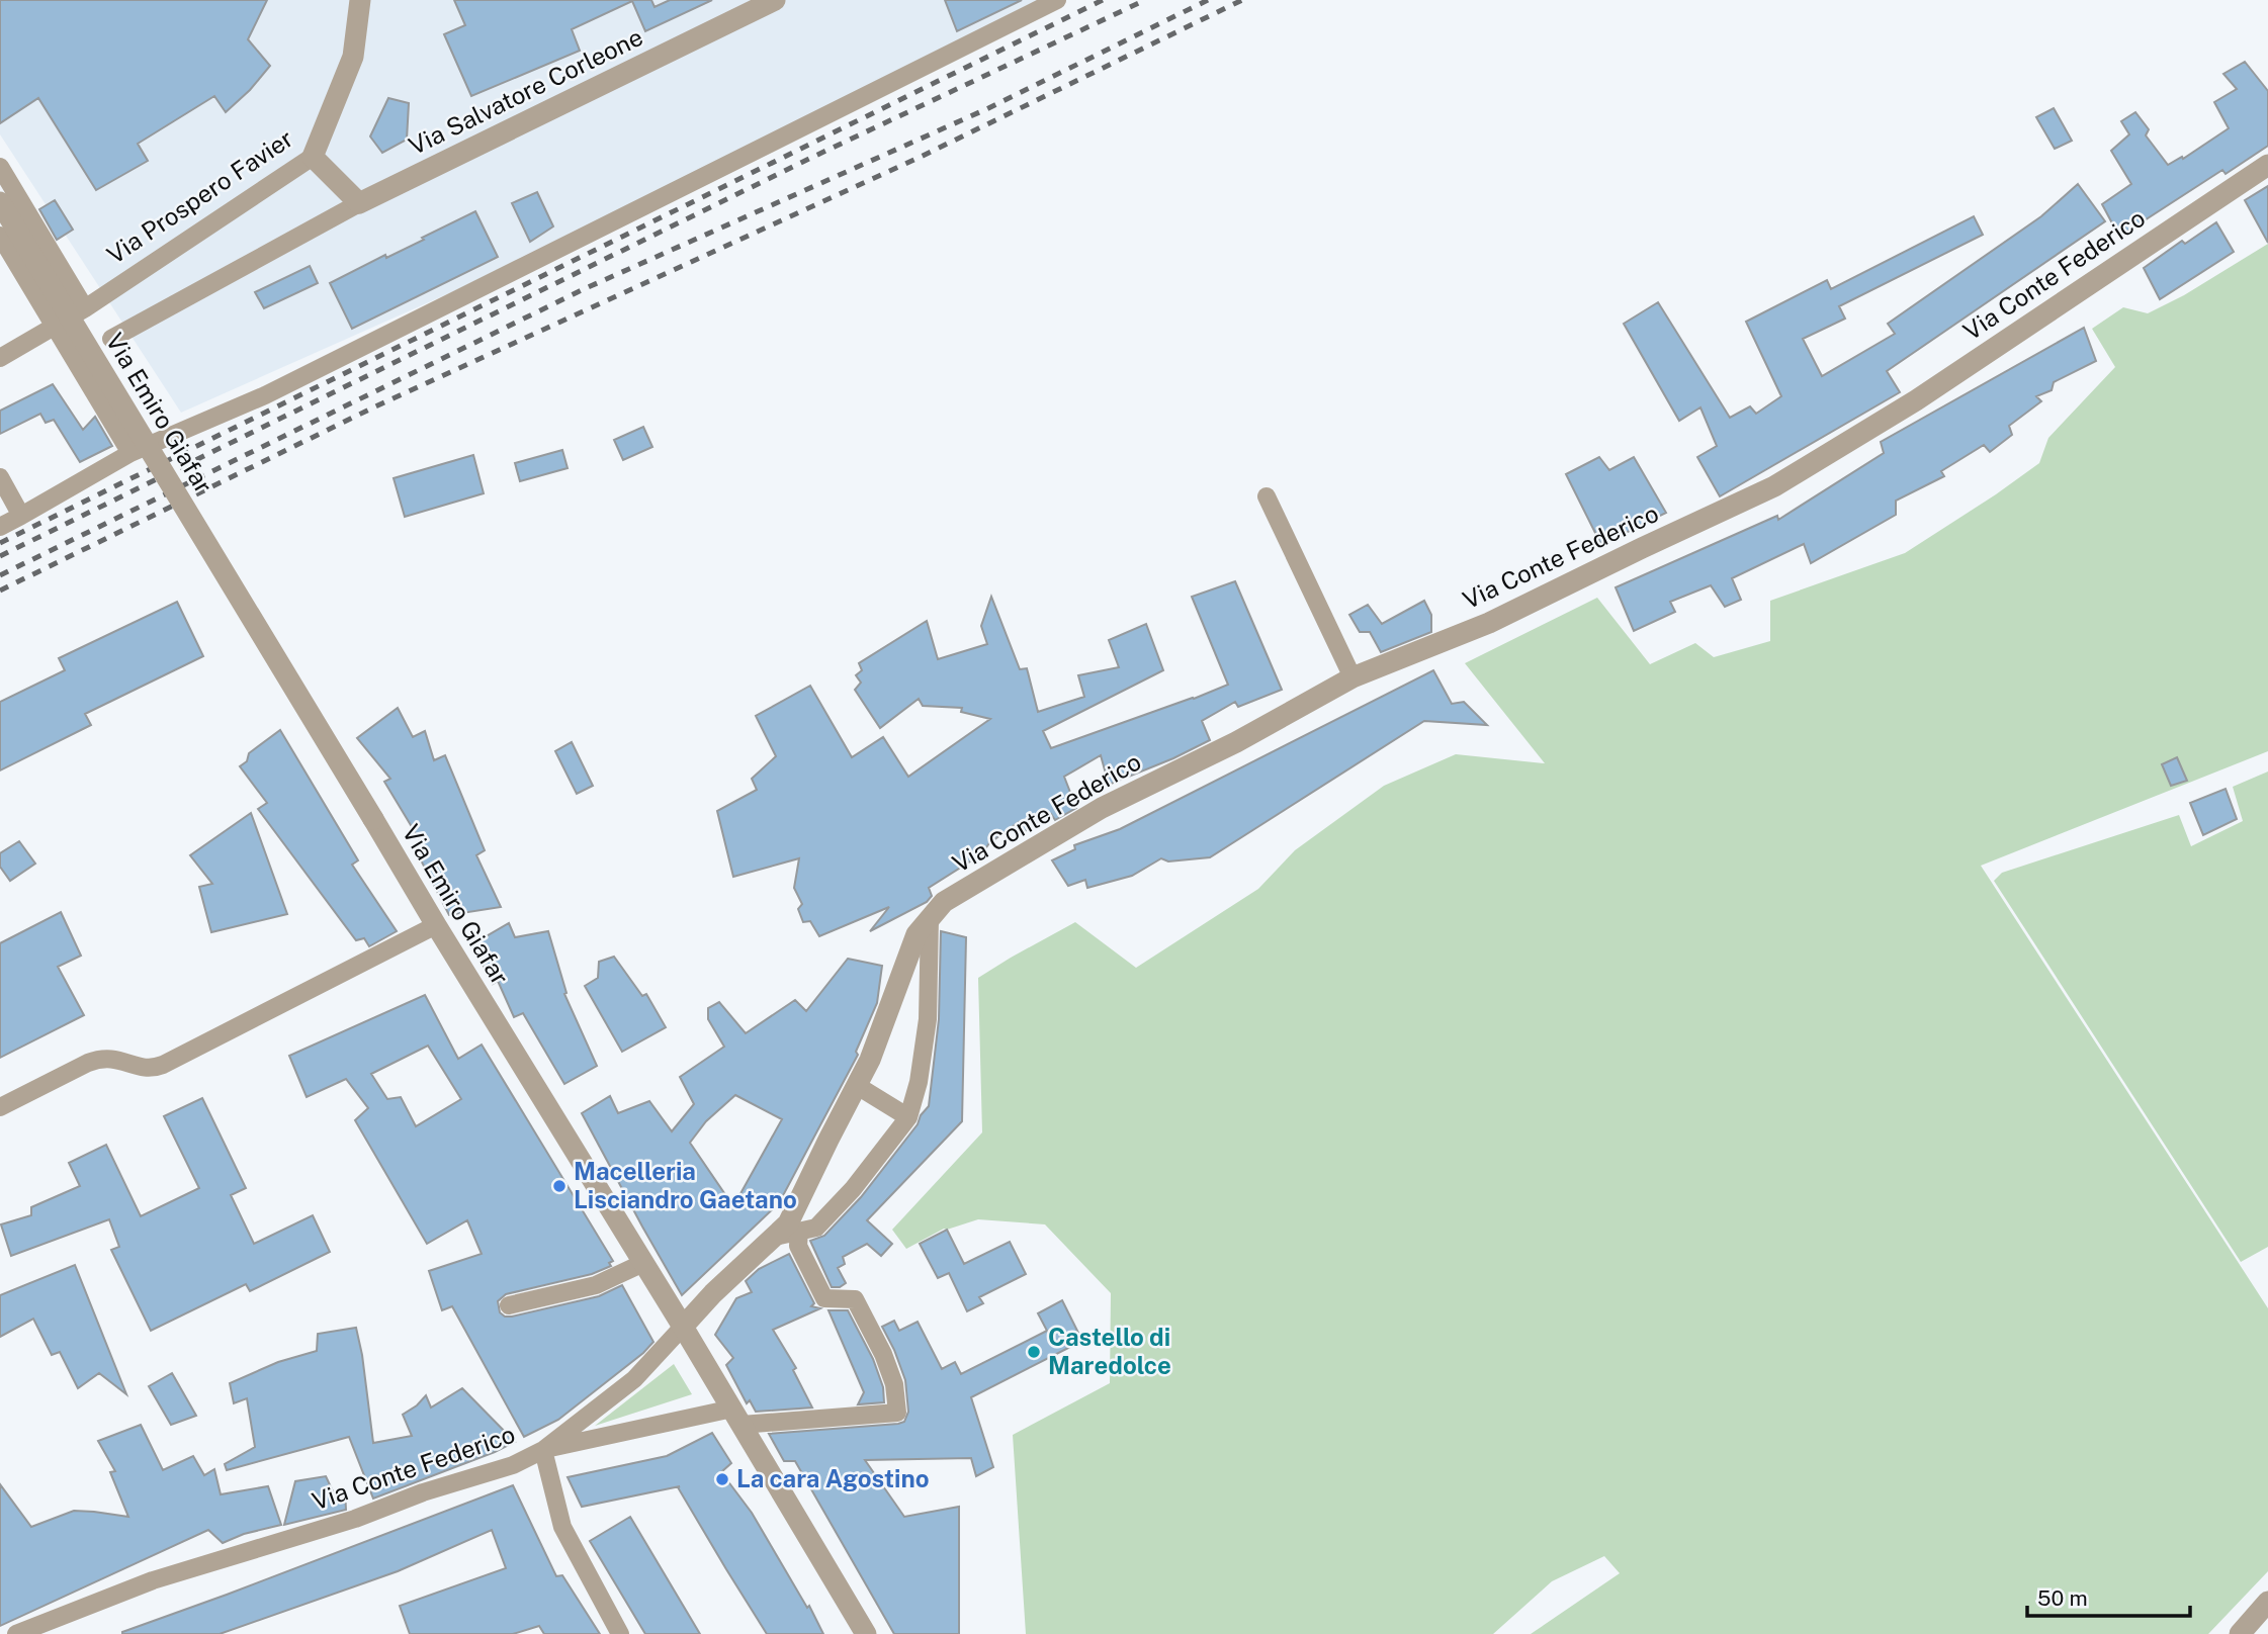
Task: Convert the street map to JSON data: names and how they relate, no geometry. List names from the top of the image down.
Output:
{
  "streets": {
    "street": [
      "Via Salvatore Corleone",
      "Via Prospero Favier",
      "Via Conte Federico",
      "Via Emiro Giafar"
    ]
  },
  "crossings": [
    ["Via Conte Federico", "Via Emiro Giafar"]
  ],
  "places": ["Macelleria Lisciandro Gaetano", "Castello di Maredolce", "La cara Agostino"],
  "scale_bar": "50 m"
}
